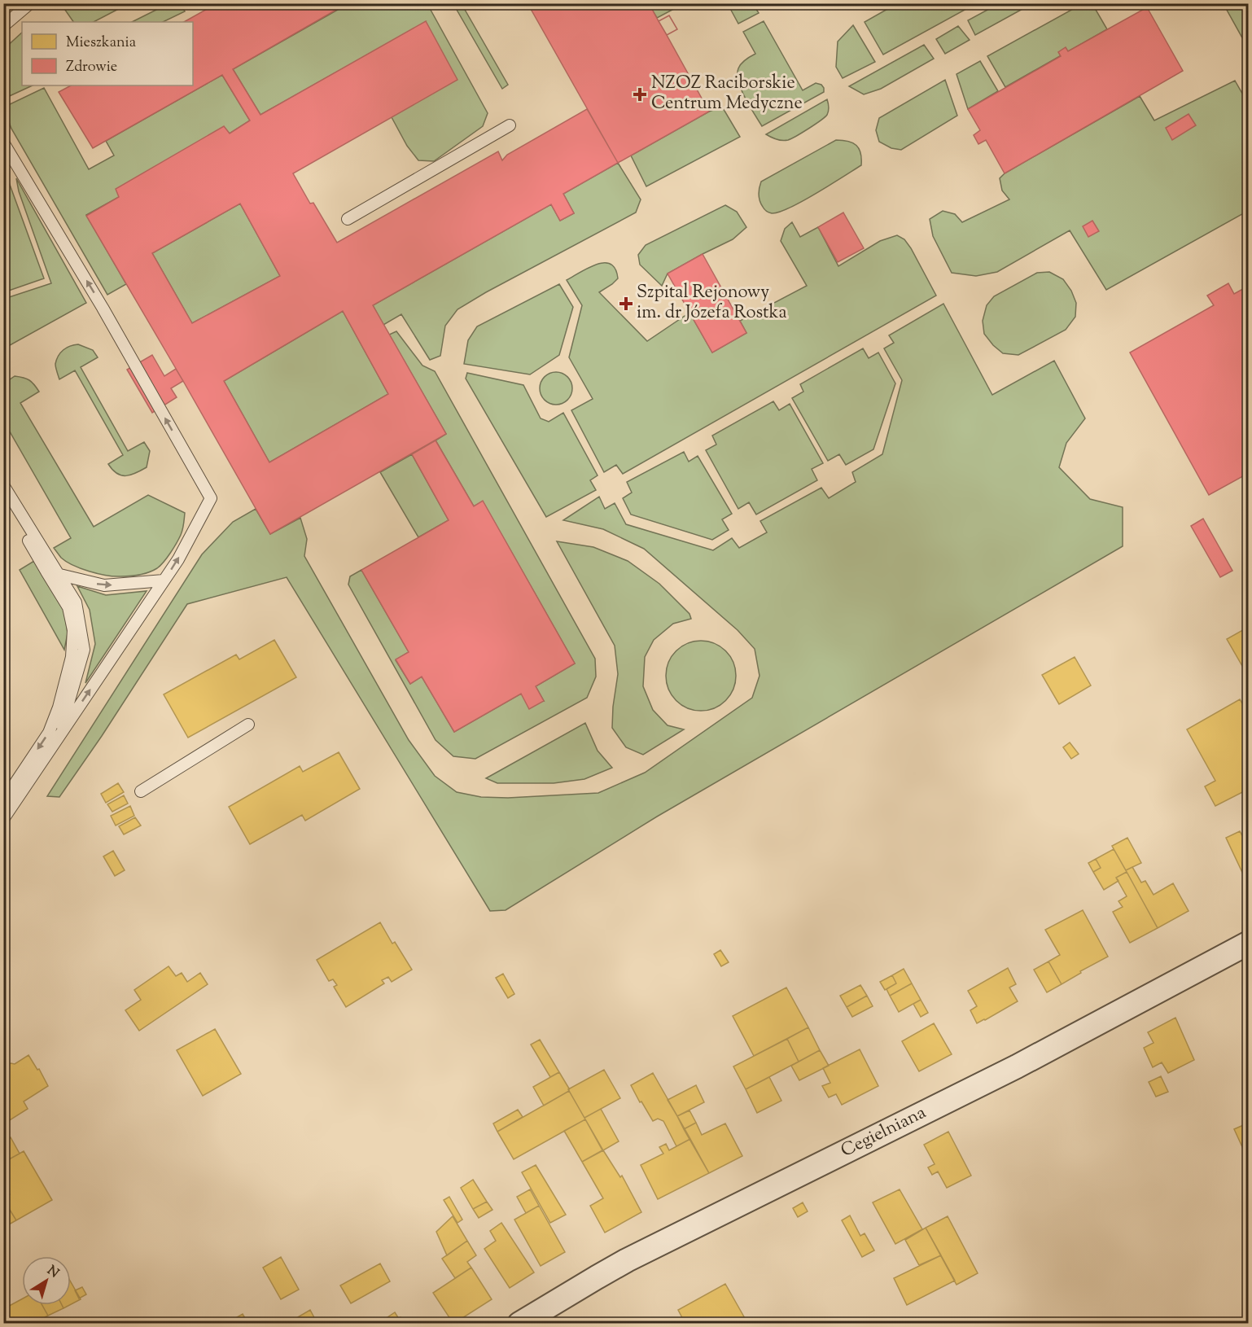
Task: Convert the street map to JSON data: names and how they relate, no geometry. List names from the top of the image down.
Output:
{
  "streets": {
    "street": ["Cegielniana"]
  },
  "places": {
    "health": ["NZOZ Raciborskie Centrum Medyczne", "Szpital Rejonowy im. dr Józefa Rostka"]
  },
  "legend": ["Mieszkania", "Zdrowie"],
  "north": "top right"
}
